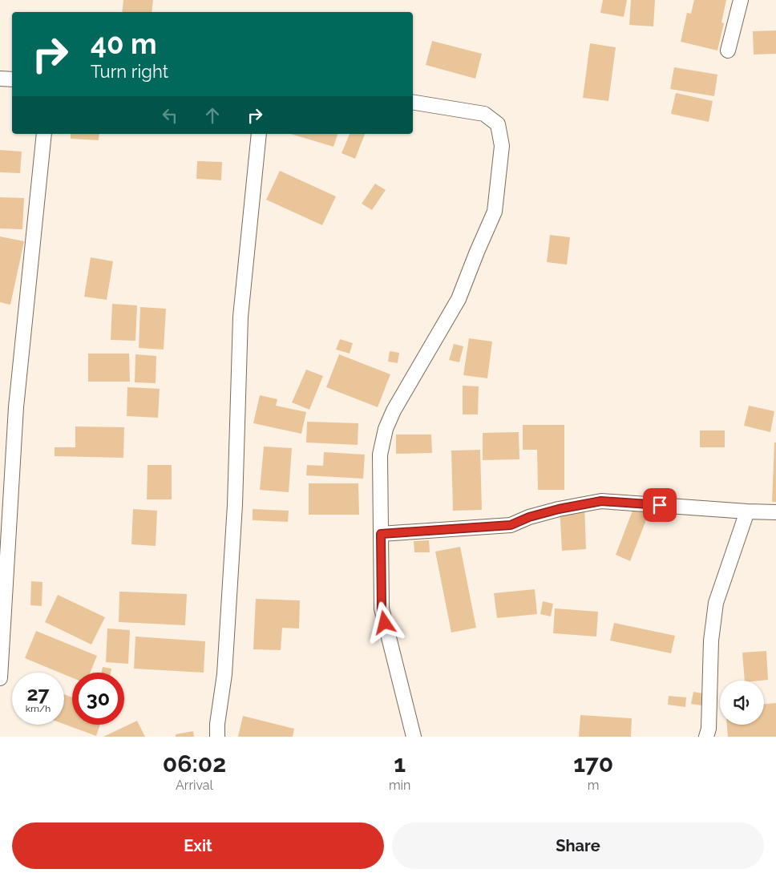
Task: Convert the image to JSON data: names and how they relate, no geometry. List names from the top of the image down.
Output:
{
  "page": {
    "turn": ["40 m", "Turn right"],
    "speed": "27 km/h",
    "limit": "30",
    "eta": [
      "06:02",
      "Arrival",
      "1",
      "min",
      "170",
      "m"
    ],
    "buttons": ["Exit", "Share"]
  }
}
